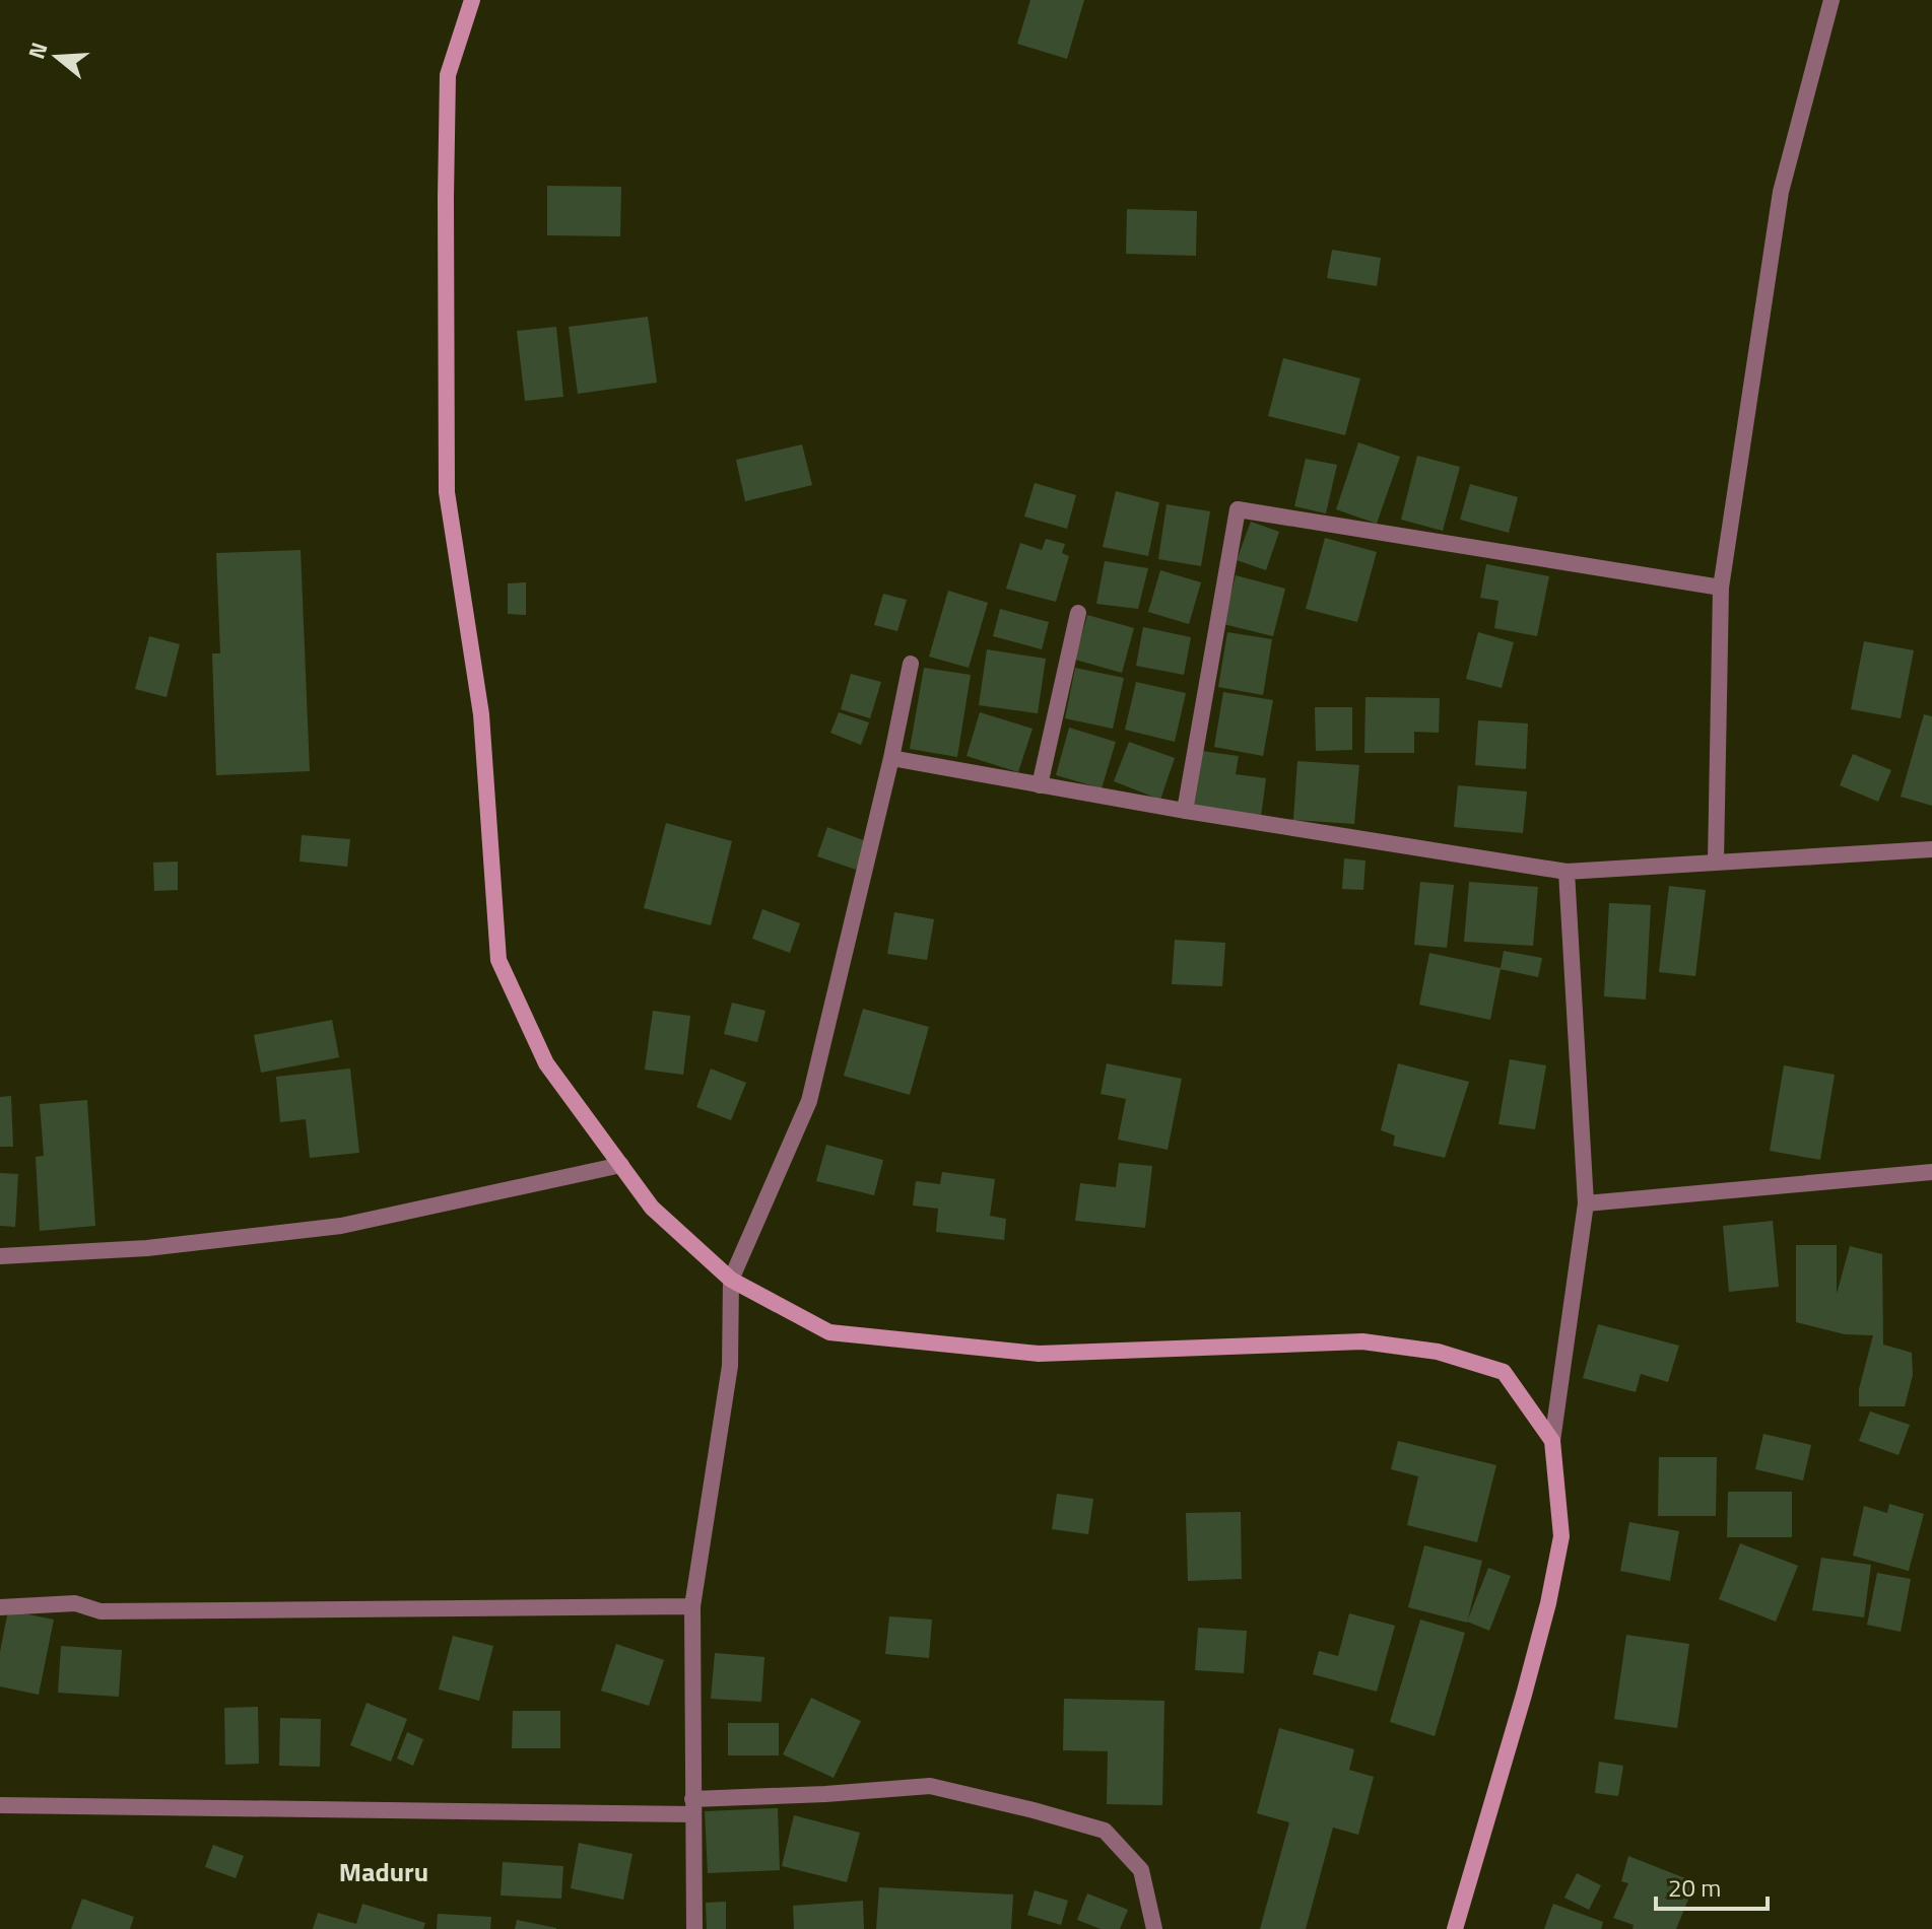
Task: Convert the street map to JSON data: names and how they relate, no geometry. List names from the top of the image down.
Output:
{
  "districts": ["Maduru"],
  "scale_bar": "20 m",
  "north": "left"
}
